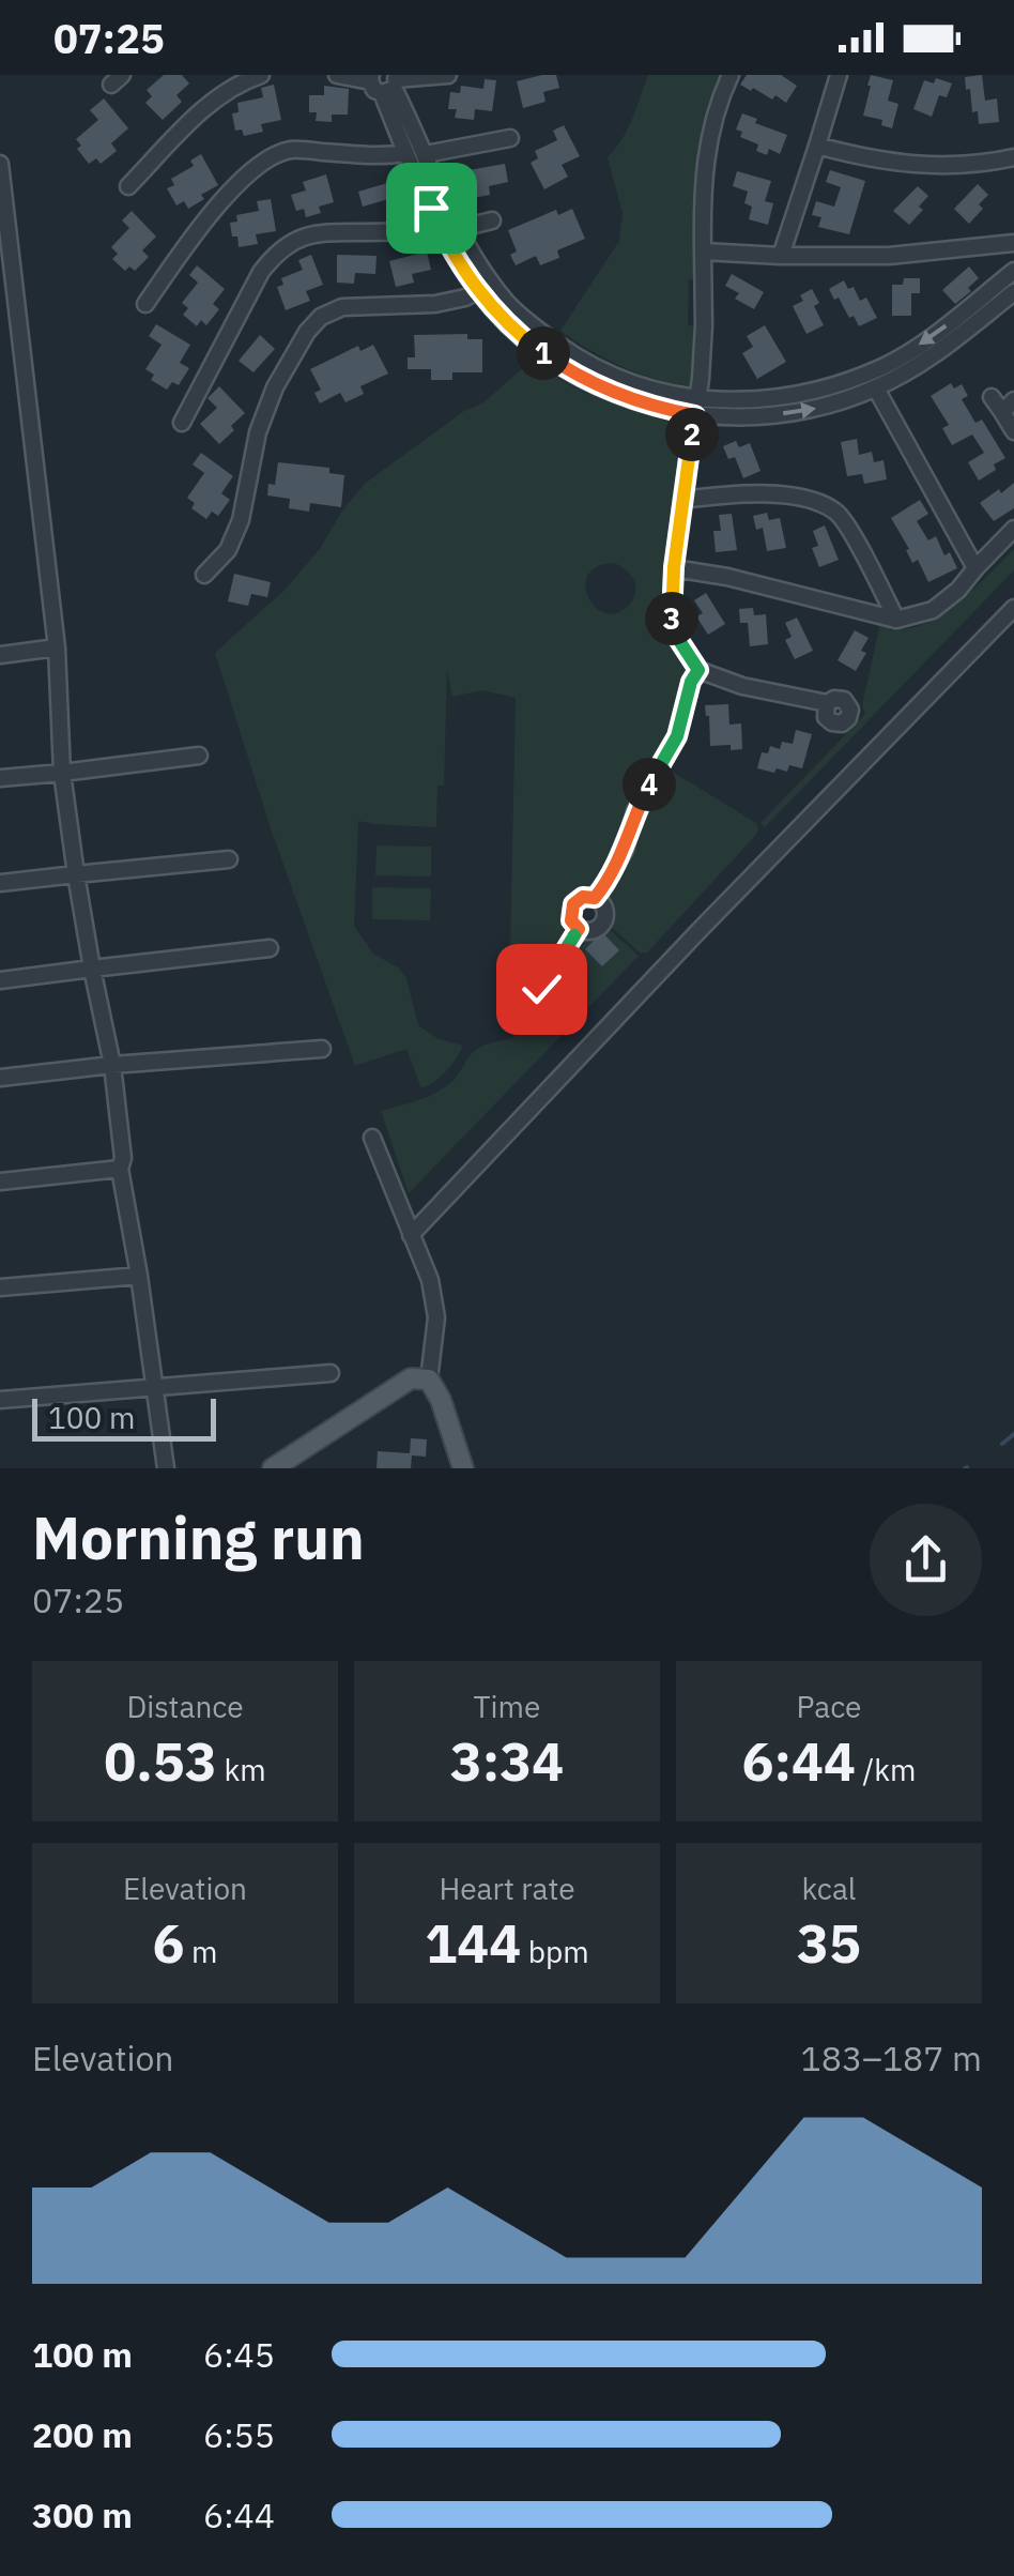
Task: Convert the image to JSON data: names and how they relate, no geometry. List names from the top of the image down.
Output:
{
  "scale_bar": "100 m",
  "page": {
    "status": "07:25",
    "pins": [
      "1",
      "2",
      "3",
      "4"
    ],
    "scale": "100 m",
    "heading": ["Morning run", "07:25"],
    "stats": [
      ["Distance", "0.53 km"],
      ["Time", "3:34"],
      ["Pace", "6:44 /km"],
      ["Elevation", "6 m"],
      ["Heart rate", "144 bpm"],
      ["kcal", "35"]
    ],
    "chart": ["Elevation", "183–187 m"],
    "list": [
      {
        "name": "100 m",
        "note": "6:45"
      },
      {
        "name": "200 m",
        "note": "6:55"
      },
      {
        "name": "300 m",
        "note": "6:44"
      }
    ]
  }
}
